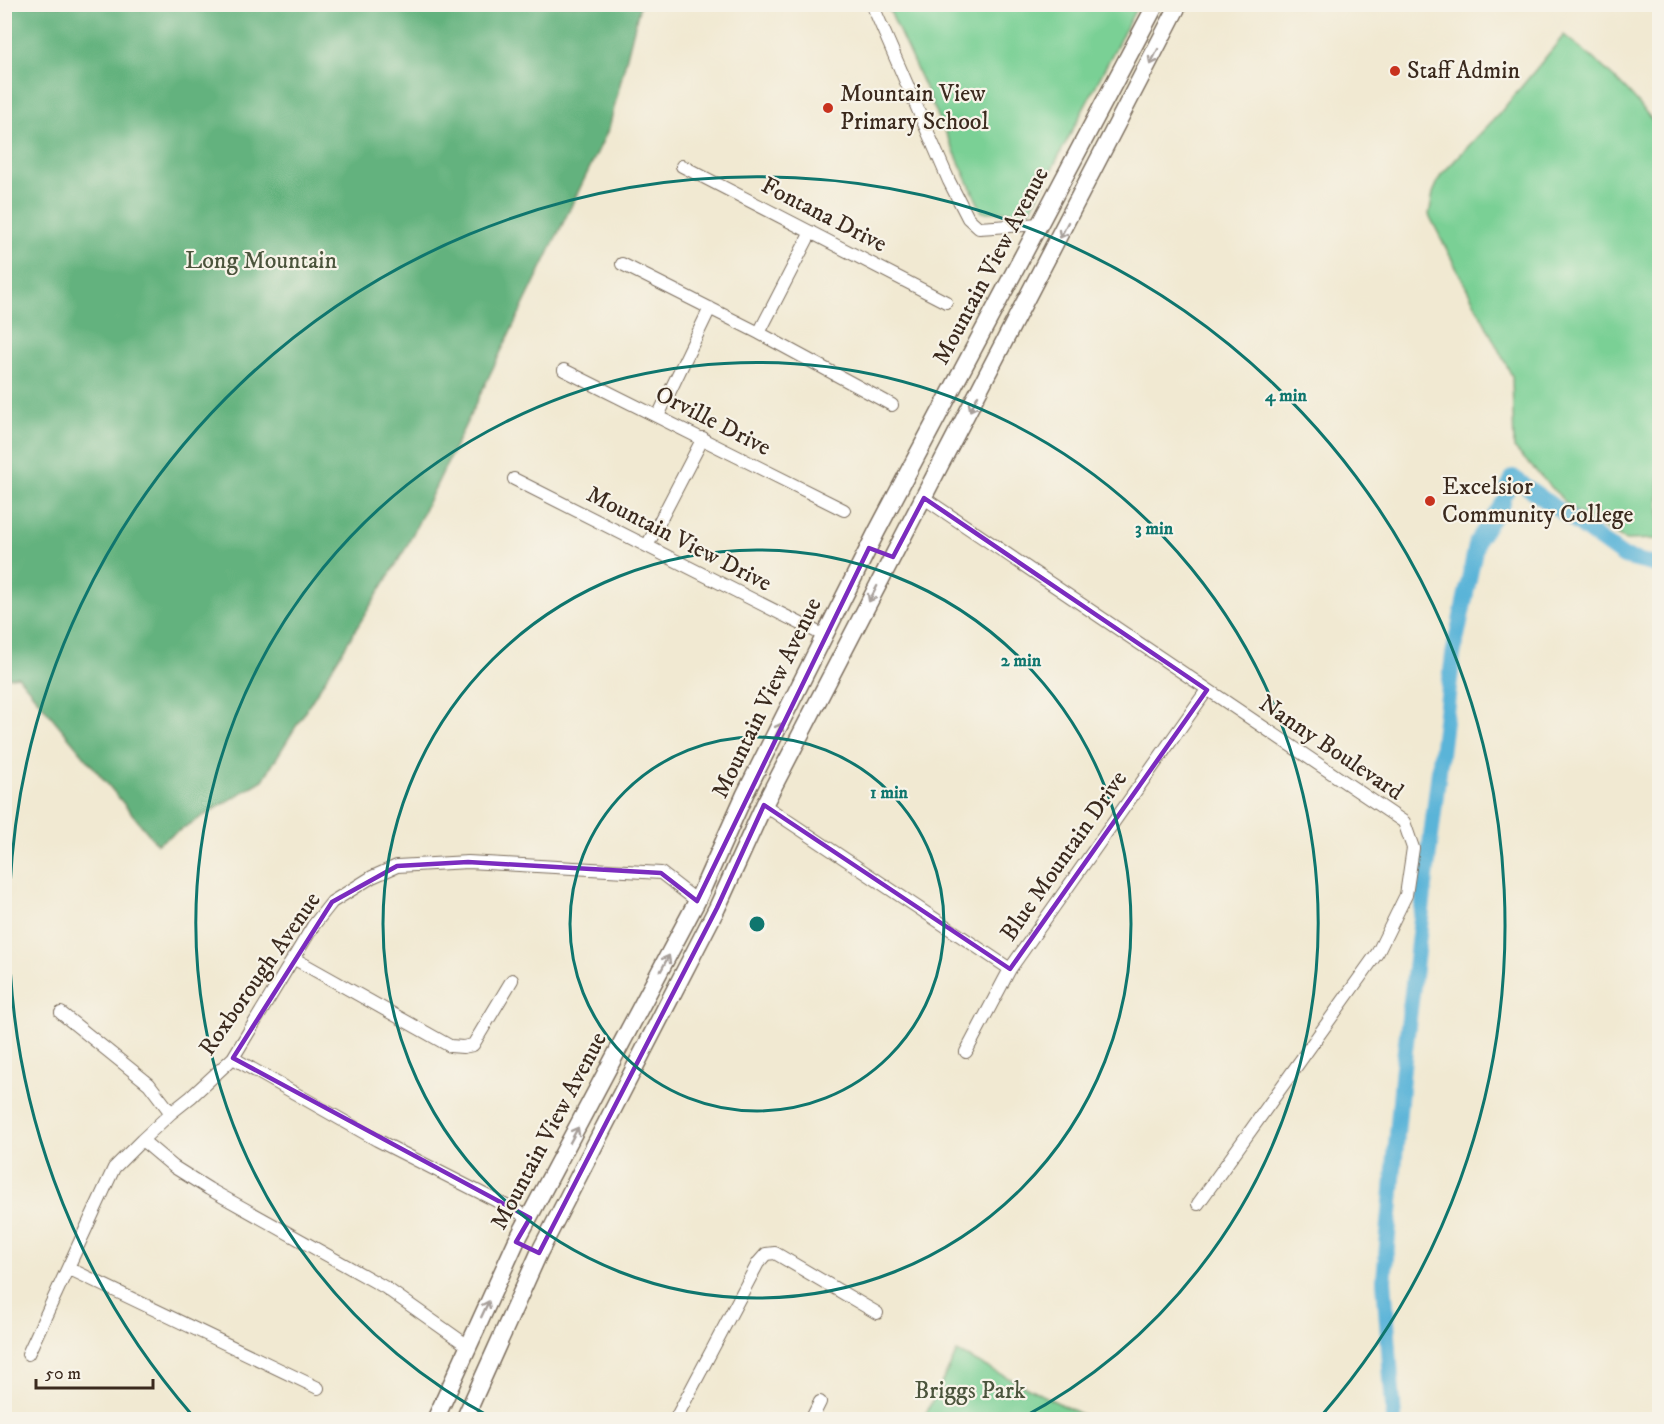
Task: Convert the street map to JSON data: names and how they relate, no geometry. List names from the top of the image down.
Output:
{
  "streets": {
    "main road": ["Mountain View Avenue"],
    "street": [
      "Fontana Drive",
      "Orville Drive",
      "Mountain View Drive",
      "Nanny Boulevard",
      "Blue Mountain Drive",
      "Roxborough Avenue"
    ]
  },
  "crossings": [
    ["Mountain View Avenue", "Mountain View Drive"],
    ["Mountain View Avenue", "Nanny Boulevard"],
    ["Mountain View Avenue", "Roxborough Avenue"],
    ["Nanny Boulevard", "Blue Mountain Drive"]
  ],
  "parks": ["Long Mountain", "Briggs Park"],
  "places": ["Staff Admin", "Mountain View Primary School", "Excelsior Community College"],
  "scale_bar": "50 m",
  "rings": [
    "4 min",
    "3 min",
    "2 min",
    "1 min"
  ]
}
